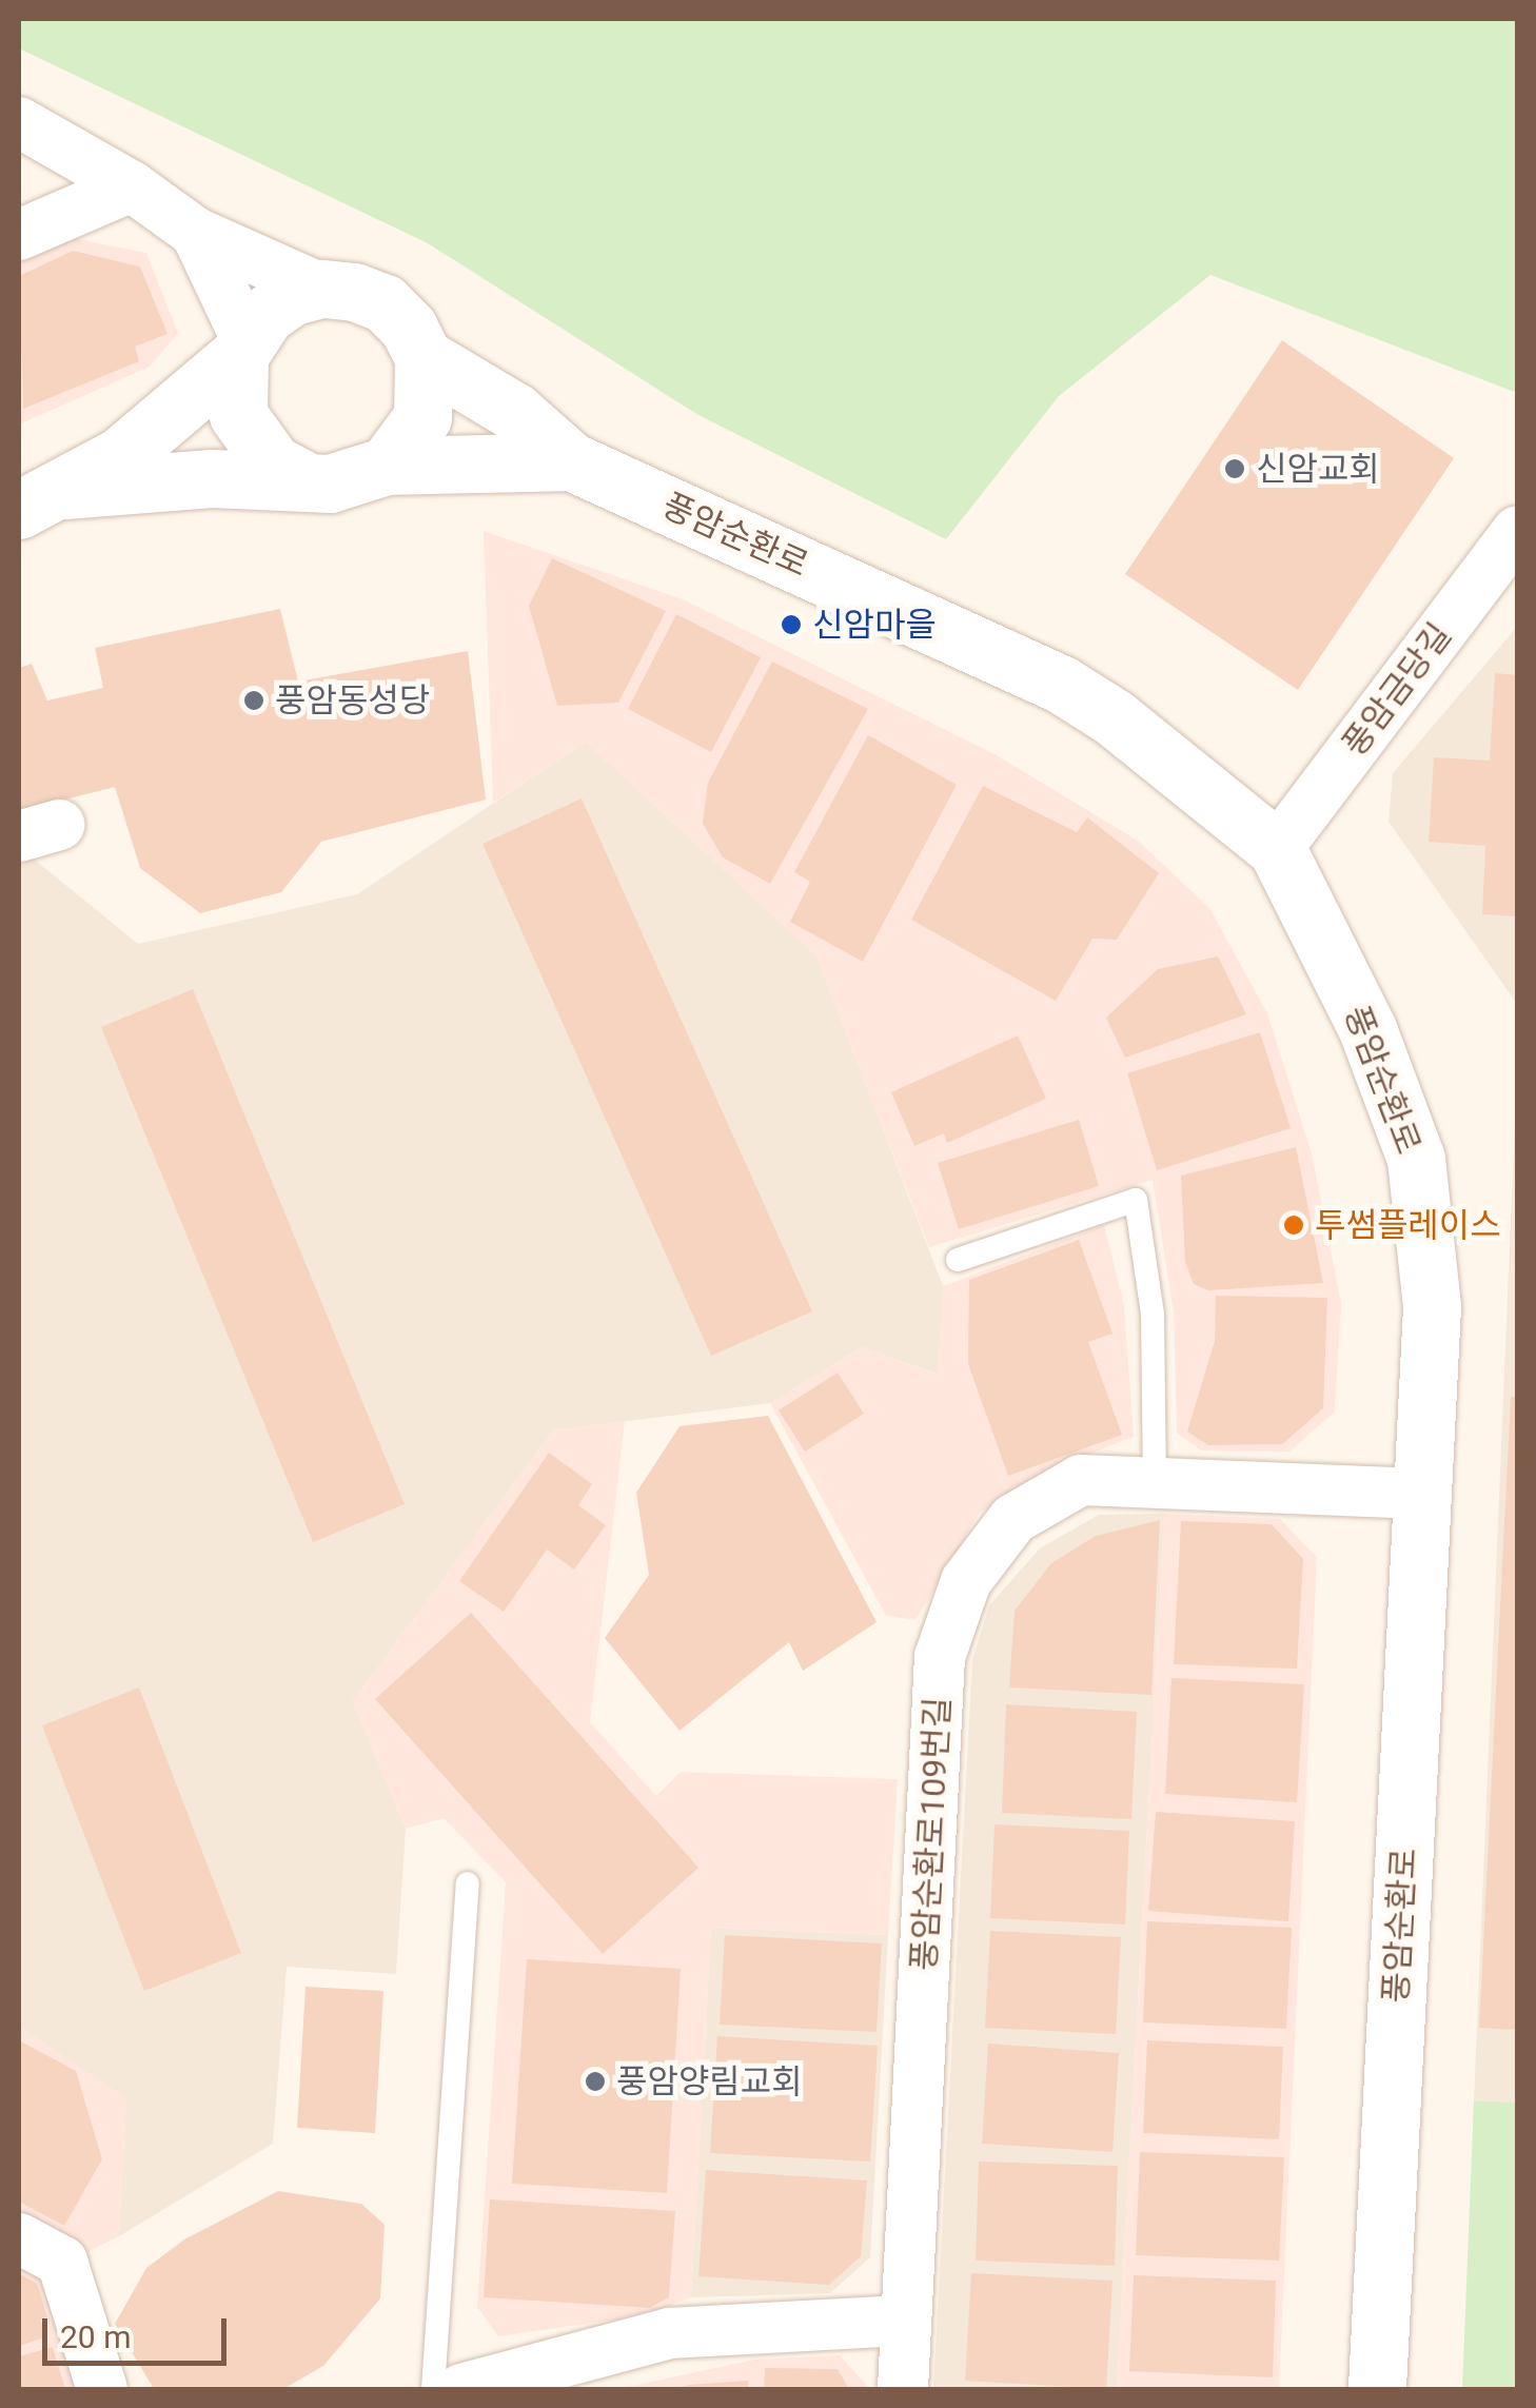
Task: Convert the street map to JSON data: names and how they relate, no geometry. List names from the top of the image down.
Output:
{
  "streets": {
    "street": ["풍암순환로", "풍암금당길", "풍암순환로109번길"]
  },
  "crossings": [
    ["풍암순환로", "풍암금당길"],
    ["풍암순환로", "풍암순환로109번길"]
  ],
  "places": [
    "신암교회",
    "신암마을",
    "풍암동성당",
    "투썸플레이스",
    "풍암양림교회"
  ],
  "scale_bar": "20 m"
}
